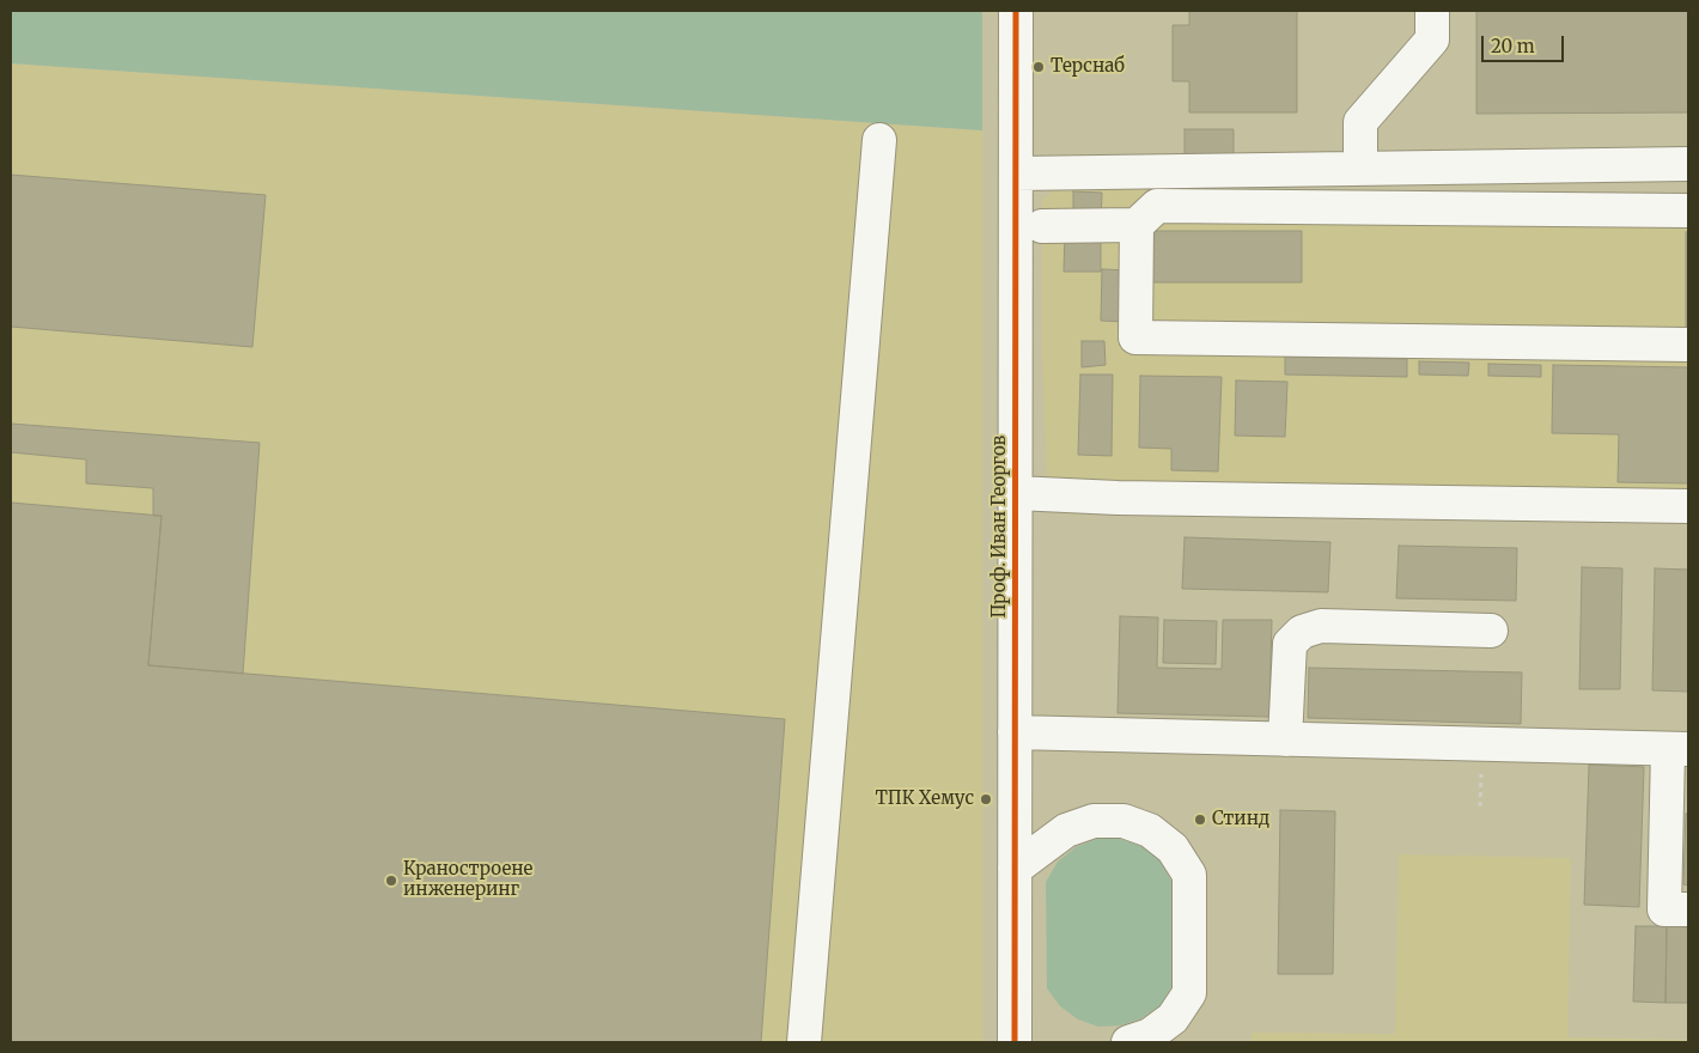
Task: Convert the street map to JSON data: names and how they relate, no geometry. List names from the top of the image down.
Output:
{
  "streets": {
    "street": ["Проф. Иван Георгов"]
  },
  "places": [
    "Терснаб",
    "ТПК Хемус",
    "Стинд",
    "Краностроене инженеринг"
  ],
  "scale_bar": "20 m"
}
